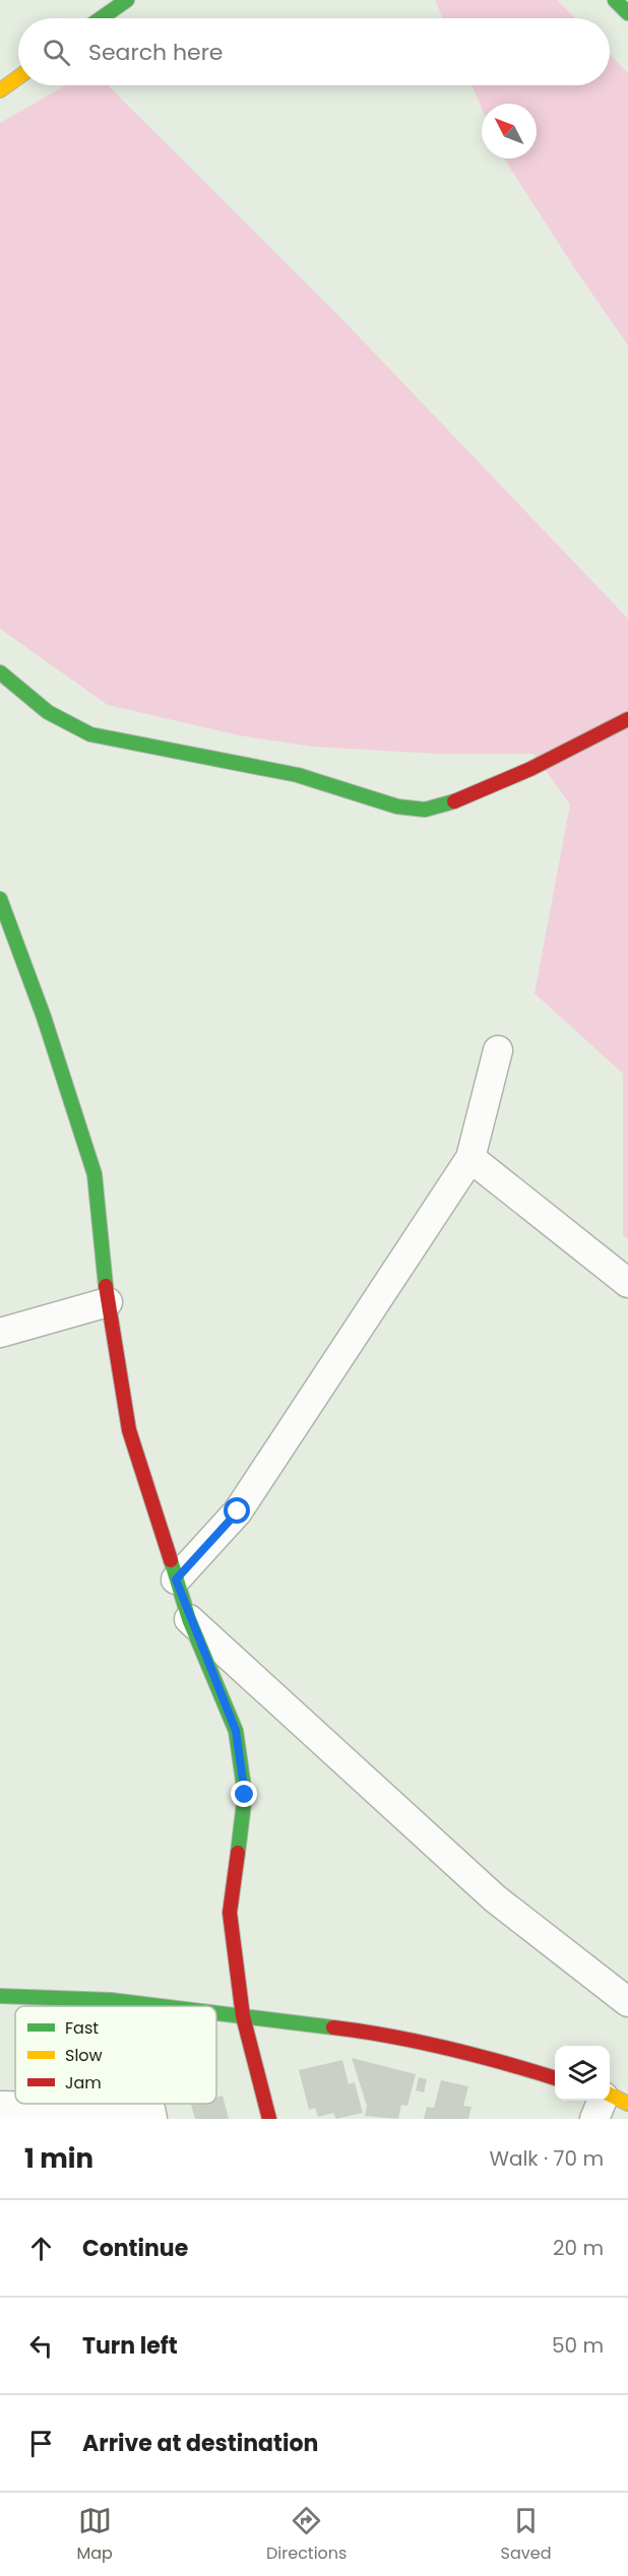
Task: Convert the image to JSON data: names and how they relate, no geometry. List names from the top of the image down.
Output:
{
  "legend": ["Fast", "Slow", "Jam"],
  "north": "top left",
  "page": {
    "search": "Search here",
    "heading": ["1 min", "Walk · 70 m"],
    "list": [
      ["Continue", "20 m"],
      ["Turn left", "50 m"],
      "Arrive at destination"
    ],
    "nav": ["Map", "Directions", "Saved"]
  }
}
